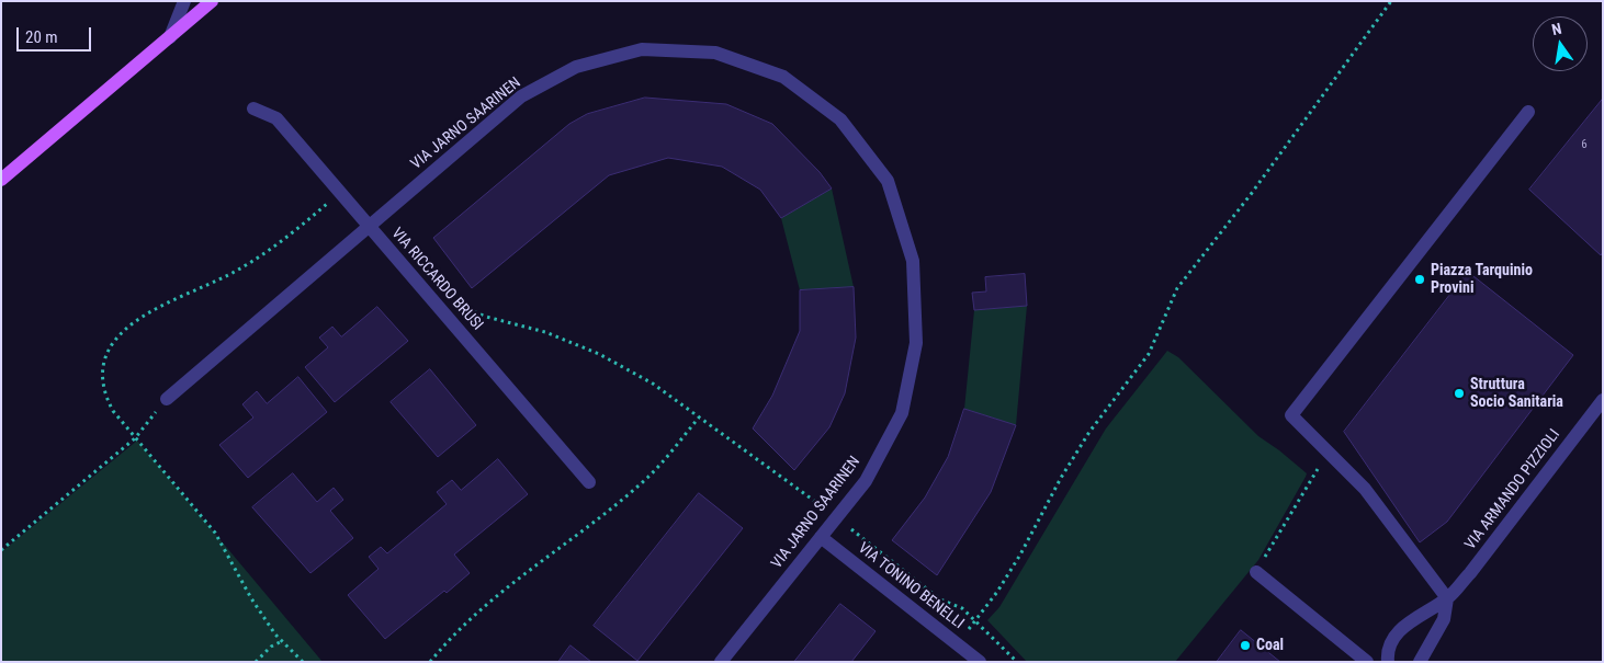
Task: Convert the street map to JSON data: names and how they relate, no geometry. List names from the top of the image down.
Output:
{
  "streets": {
    "street": [
      "VIA JARNO SAARINEN",
      "VIA RICCARDO BRUSI",
      "VIA ARMANDO PIZZIOLI",
      "VIA TONINO BENELLI"
    ]
  },
  "crossings": [
    ["VIA JARNO SAARINEN", "VIA RICCARDO BRUSI"],
    ["VIA JARNO SAARINEN", "VIA TONINO BENELLI"]
  ],
  "places": ["Piazza Tarquinio Provini", "Struttura Socio Sanitaria", "Coal"],
  "house_numbers": ["6"],
  "scale_bar": "20 m",
  "north": "top"
}
